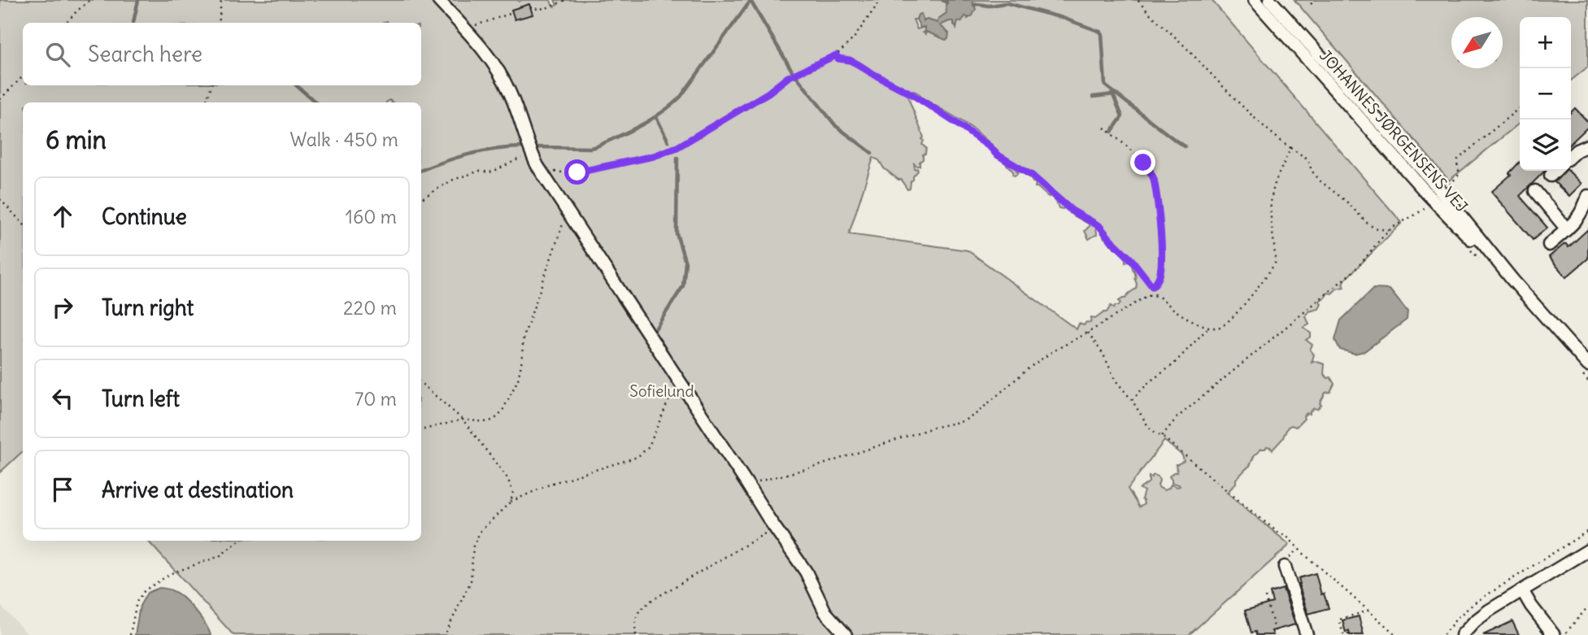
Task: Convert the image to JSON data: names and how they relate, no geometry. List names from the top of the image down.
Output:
{
  "streets": {
    "street": ["JOHANNES JØRGENSENS VEJ"]
  },
  "parks": ["Sofielund"],
  "north": "bottom left",
  "page": {
    "map_buttons": ["+", "−"],
    "search": "Search here",
    "heading": ["6 min", "Walk · 450 m"],
    "list": [
      ["Continue", "160 m"],
      ["Turn right", "220 m"],
      ["Turn left", "70 m"],
      "Arrive at destination"
    ]
  }
}
